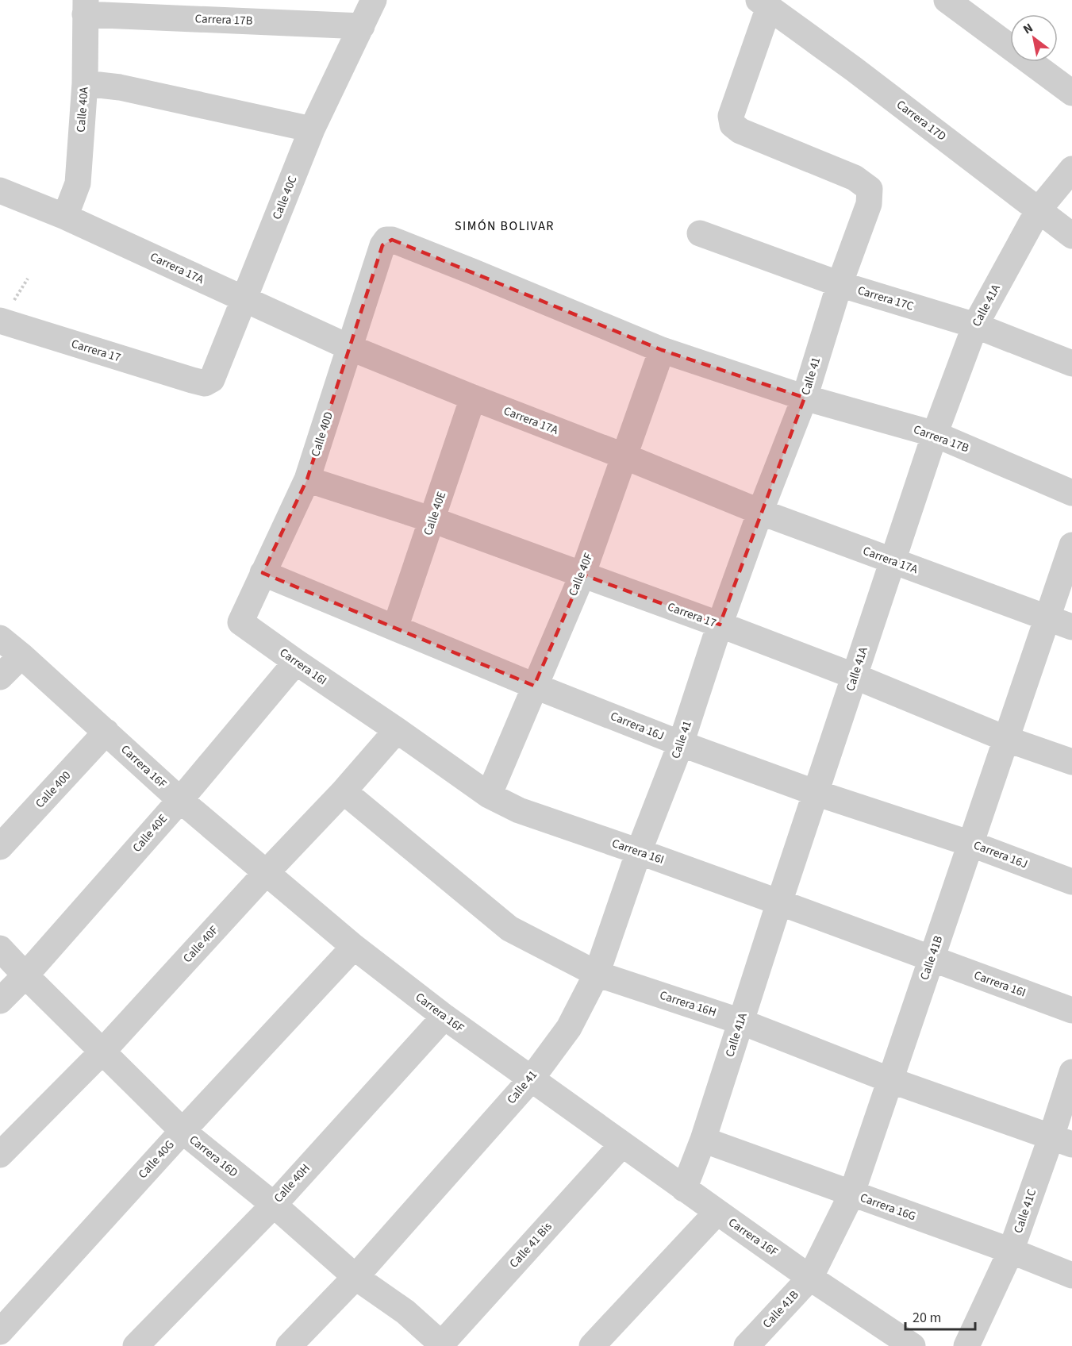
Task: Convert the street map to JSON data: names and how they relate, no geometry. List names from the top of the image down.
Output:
{
  "streets": {
    "street": [
      "Carrera 17B",
      "Calle 40A",
      "Carrera 17D",
      "Calle 40C",
      "Carrera 17A",
      "Carrera 17C",
      "Calle 41A",
      "Carrera 17",
      "Calle 41",
      "Calle 40D",
      "Calle 40E",
      "Calle 40F",
      "Carrera 16I",
      "Carrera 16J",
      "Carrera 16F",
      "Calle 400",
      "Calle 41B",
      "Carrera 16H",
      "Carrera 16D",
      "Calle 40G",
      "Calle 40H",
      "Carrera 16G",
      "Calle 41C",
      "Calle 41 Bis"
    ]
  },
  "crossings": [
    ["Carrera 17B", "Calle 40A"],
    ["Carrera 17B", "Calle 40C"],
    ["Carrera 17B", "Calle 41A"],
    ["Carrera 17B", "Calle 41"],
    ["Carrera 17B", "Calle 40D"],
    ["Carrera 17B", "Calle 40F"],
    ["Calle 40A", "Carrera 17A"],
    ["Carrera 17D", "Calle 41A"],
    ["Carrera 17D", "Calle 41"],
    ["Calle 40C", "Carrera 17A"],
    ["Calle 40C", "Carrera 17"],
    ["Carrera 17A", "Calle 41A"],
    ["Carrera 17A", "Calle 41"],
    ["Carrera 17A", "Calle 40D"],
    ["Carrera 17A", "Calle 40E"],
    ["Carrera 17A", "Calle 40F"],
    ["Carrera 17A", "Calle 41B"],
    ["Carrera 17C", "Calle 41A"],
    ["Carrera 17C", "Calle 41"],
    ["Calle 41A", "Carrera 17"],
    ["Calle 41A", "Carrera 16I"],
    ["Calle 41A", "Carrera 16J"],
    ["Calle 41A", "Carrera 16F"],
    ["Calle 41A", "Carrera 16H"],
    ["Calle 41A", "Carrera 16G"],
    ["Carrera 17", "Calle 41"],
    ["Carrera 17", "Calle 40D"],
    ["Carrera 17", "Calle 40E"],
    ["Carrera 17", "Calle 40F"],
    ["Carrera 17", "Calle 41B"],
    ["Calle 41", "Carrera 16I"],
    ["Calle 41", "Carrera 16J"],
    ["Calle 41", "Carrera 16F"],
    ["Calle 41", "Carrera 16H"],
    ["Calle 41", "Carrera 16D"],
    ["Calle 40D", "Carrera 16I"],
    ["Calle 40D", "Carrera 16J"],
    ["Calle 40E", "Carrera 16I"],
    ["Calle 40E", "Carrera 16J"],
    ["Calle 40E", "Carrera 16F"],
    ["Calle 40E", "Carrera 16D"],
    ["Calle 40F", "Carrera 16I"],
    ["Calle 40F", "Carrera 16J"],
    ["Calle 40F", "Carrera 16F"],
    ["Calle 40F", "Carrera 16H"],
    ["Calle 40F", "Carrera 16D"],
    ["Carrera 16I", "Calle 41B"],
    ["Carrera 16J", "Calle 41B"],
    ["Carrera 16F", "Calle 400"],
    ["Carrera 16F", "Calle 41B"],
    ["Carrera 16F", "Calle 40G"],
    ["Carrera 16F", "Calle 40H"],
    ["Carrera 16F", "Calle 41 Bis"],
    ["Calle 41B", "Carrera 16H"],
    ["Calle 41B", "Carrera 16G"],
    ["Carrera 16H", "Calle 41C"],
    ["Carrera 16D", "Calle 40G"],
    ["Carrera 16D", "Calle 40H"],
    ["Carrera 16D", "Calle 41 Bis"],
    ["Carrera 16G", "Calle 41C"]
  ],
  "districts": ["SIMÓN BOLIVAR"],
  "scale_bar": "20 m",
  "north": "top left"
}
